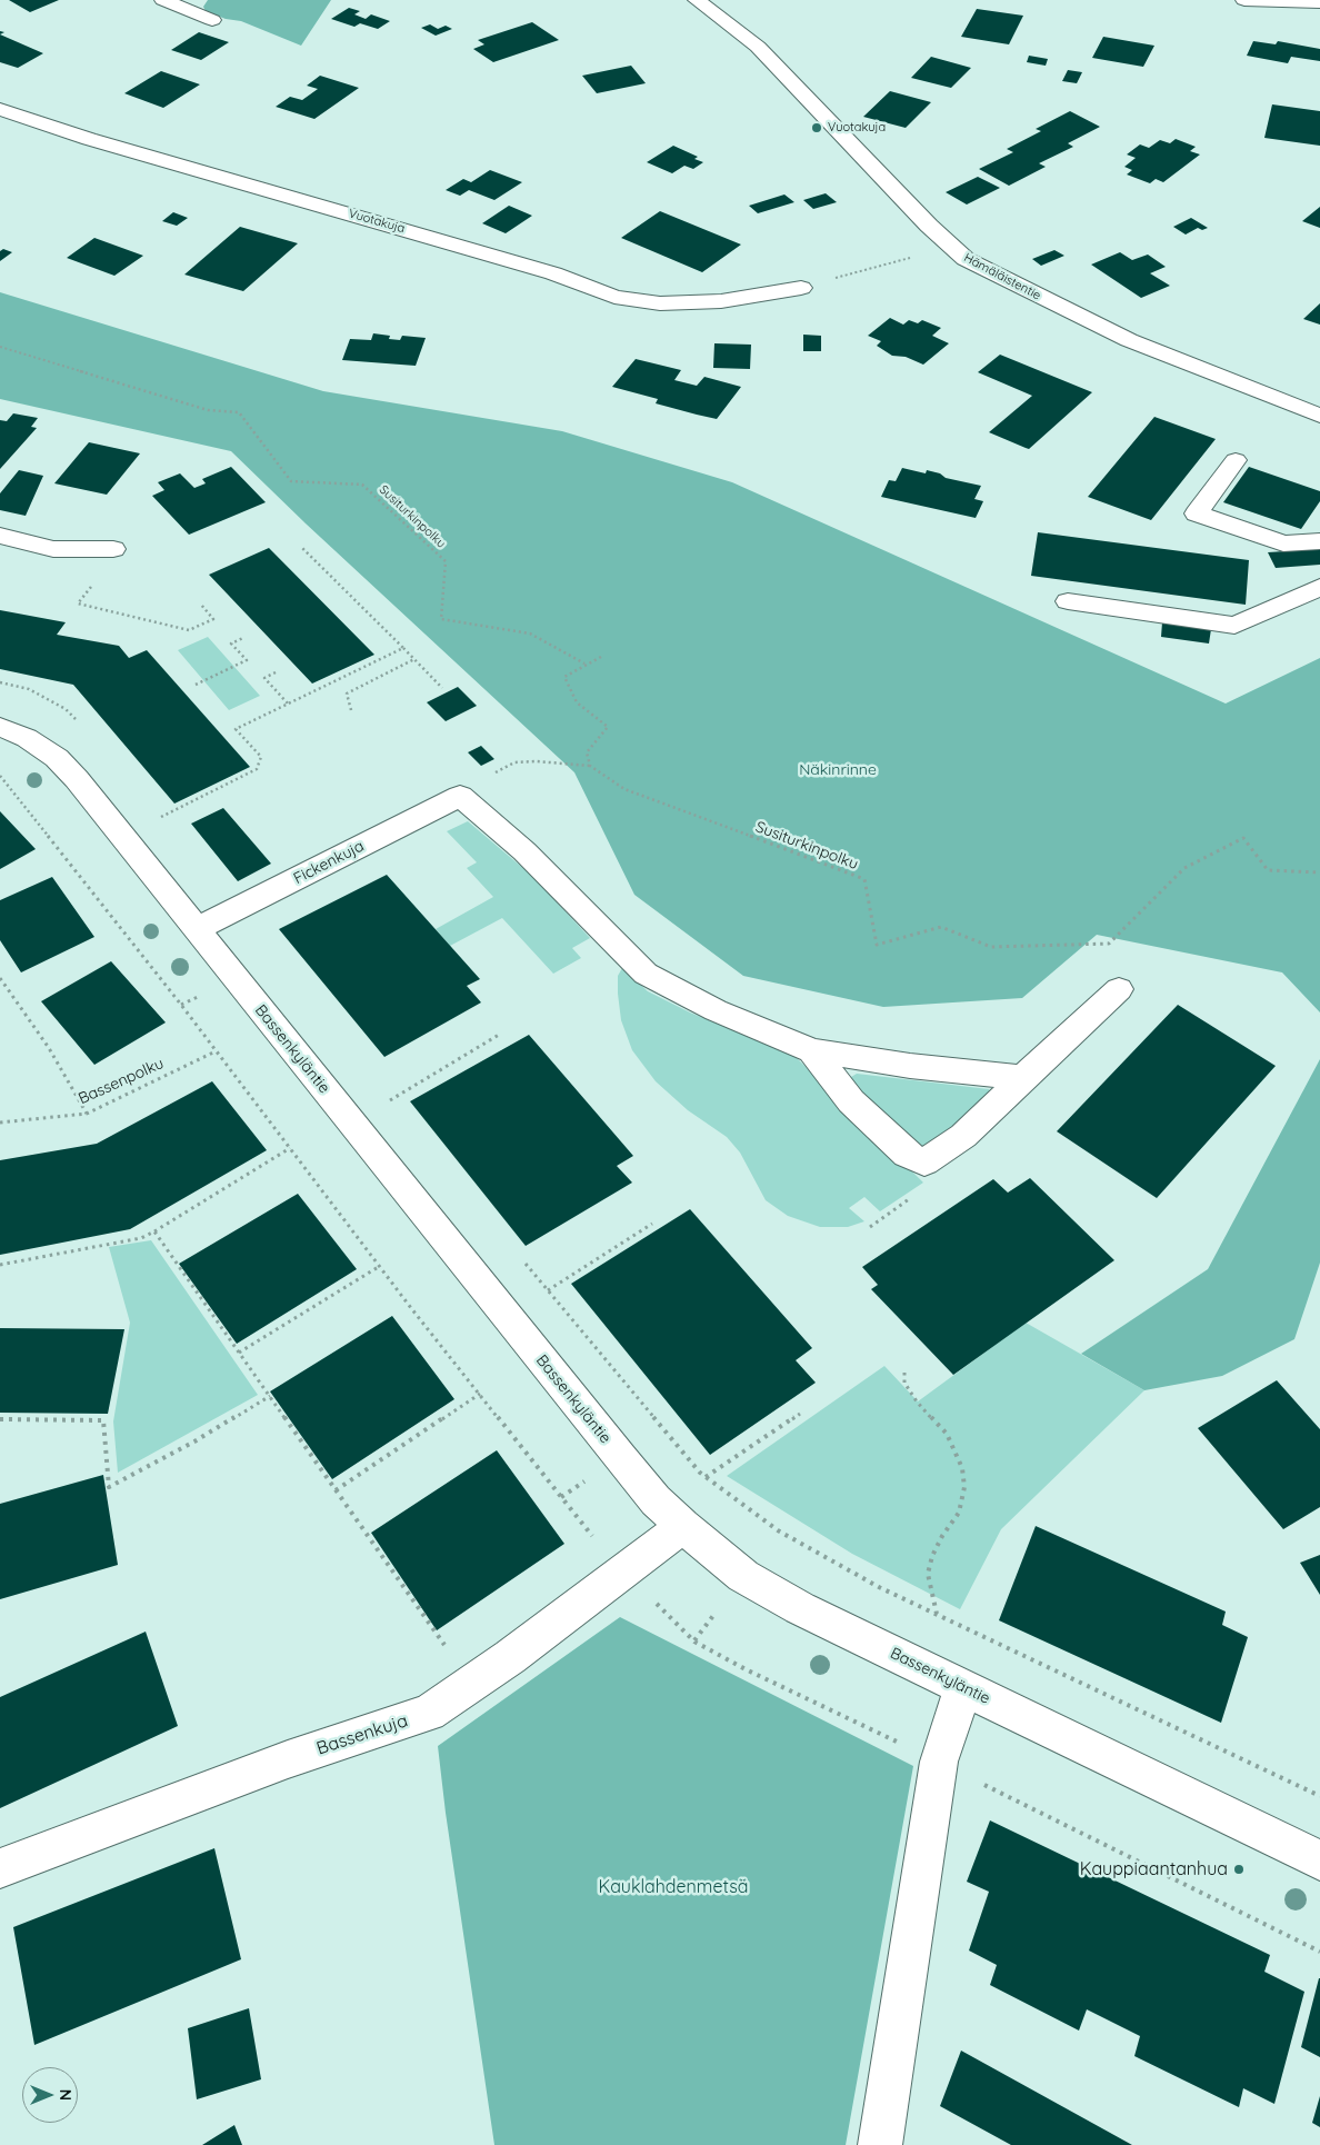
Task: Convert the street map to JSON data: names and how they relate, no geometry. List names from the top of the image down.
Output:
{
  "streets": {
    "street": [
      "Vuotakuja",
      "Hämäläistentie",
      "Fickenkuja",
      "Bassenkyläntie",
      "Bassenkuja"
    ],
    "path": ["Susiturkinpolku", "Bassenpolku"]
  },
  "crossings": [
    ["Fickenkuja", "Bassenkyläntie"],
    ["Bassenkyläntie", "Bassenkuja"]
  ],
  "parks": ["Näkinrinne", "Kauklahdenmetsä"],
  "places": ["Vuotakuja", "Kauppiaantanhua"],
  "north": "right"
}
